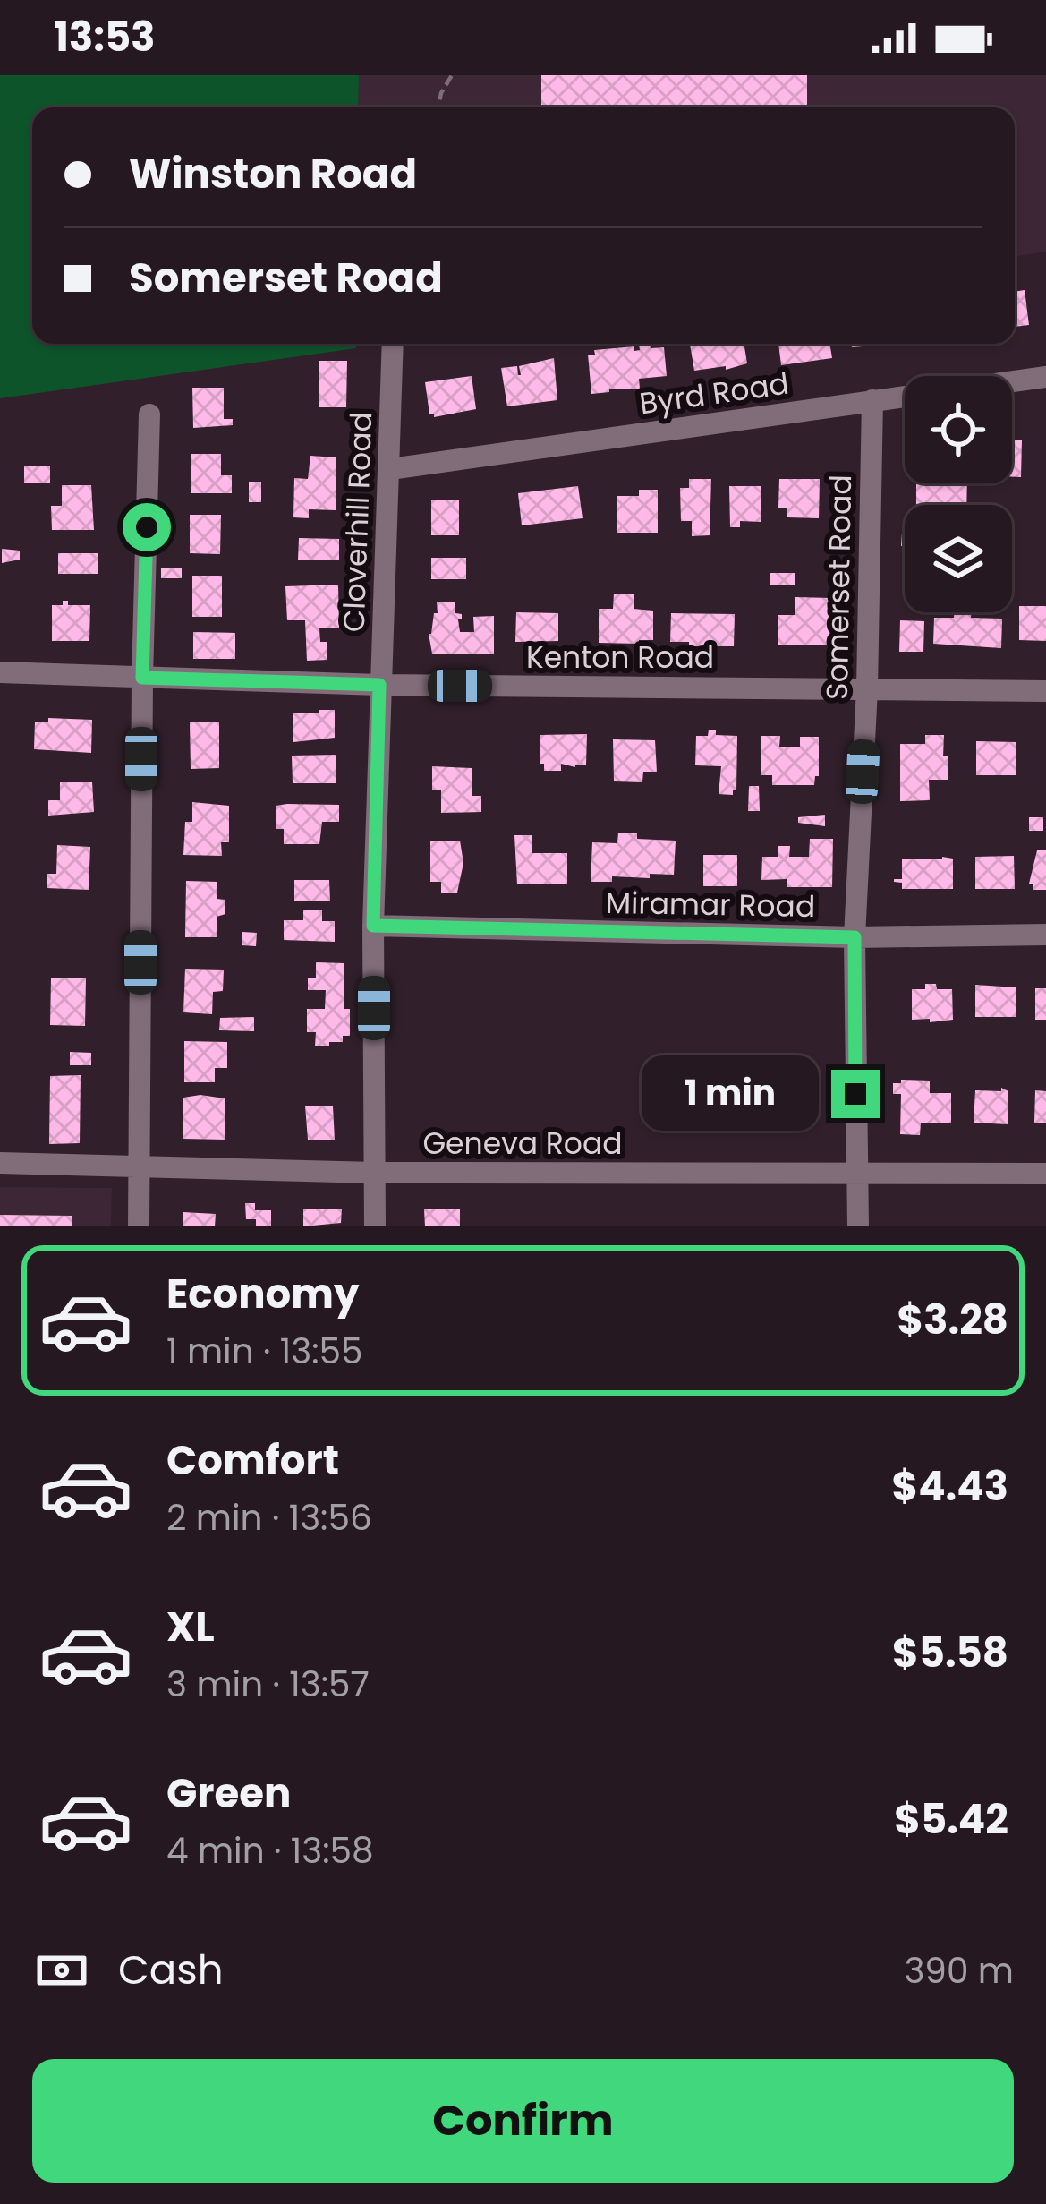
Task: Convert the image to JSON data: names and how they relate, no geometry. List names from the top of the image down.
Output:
{
  "streets": {
    "street": [
      "Byrd Road",
      "Cloverhill Road",
      "Somerset Road",
      "Kenton Road",
      "Miramar Road",
      "Geneva Road"
    ]
  },
  "crossings": [
    ["Byrd Road", "Cloverhill Road"],
    ["Byrd Road", "Somerset Road"],
    ["Cloverhill Road", "Kenton Road"],
    ["Cloverhill Road", "Miramar Road"],
    ["Cloverhill Road", "Geneva Road"],
    ["Somerset Road", "Kenton Road"],
    ["Somerset Road", "Miramar Road"],
    ["Somerset Road", "Geneva Road"]
  ],
  "page": {
    "status": "13:53",
    "banner": ["Winston Road", "Somerset Road"],
    "bubble": "1 min",
    "list": [
      {
        "name": "Economy",
        "note": "1 min · 13:55",
        "value": "$3.28"
      },
      {
        "name": "Comfort",
        "note": "2 min · 13:56",
        "value": "$4.43"
      },
      {
        "name": "XL",
        "note": "3 min · 13:57",
        "value": "$5.58"
      },
      {
        "name": "Green",
        "note": "4 min · 13:58",
        "value": "$5.42"
      }
    ],
    "pay": ["Cash", "390 m"],
    "buttons": "Confirm"
  }
}
